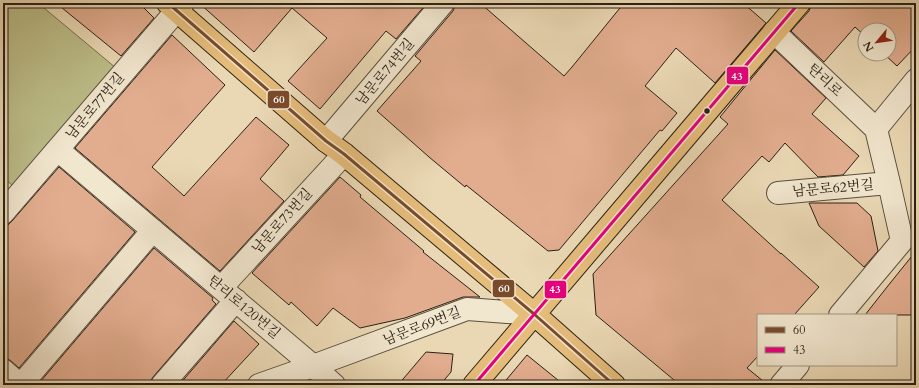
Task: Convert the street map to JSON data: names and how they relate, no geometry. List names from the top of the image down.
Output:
{
  "streets": {
    "street": [
      "남문로74번길",
      "탄리로",
      "남문로77번길",
      "남문로62번길",
      "남문로73번길",
      "탄리로120번길",
      "남문로69번길"
    ]
  },
  "crossings": [
    ["탄리로", "남문로62번길"],
    ["남문로77번길", "탄리로120번길"],
    ["남문로73번길", "탄리로120번길"],
    ["탄리로120번길", "남문로69번길"]
  ],
  "lines": ["transit line 60", "transit line 43"],
  "legend": ["60", "43"],
  "north": "bottom left"
}
